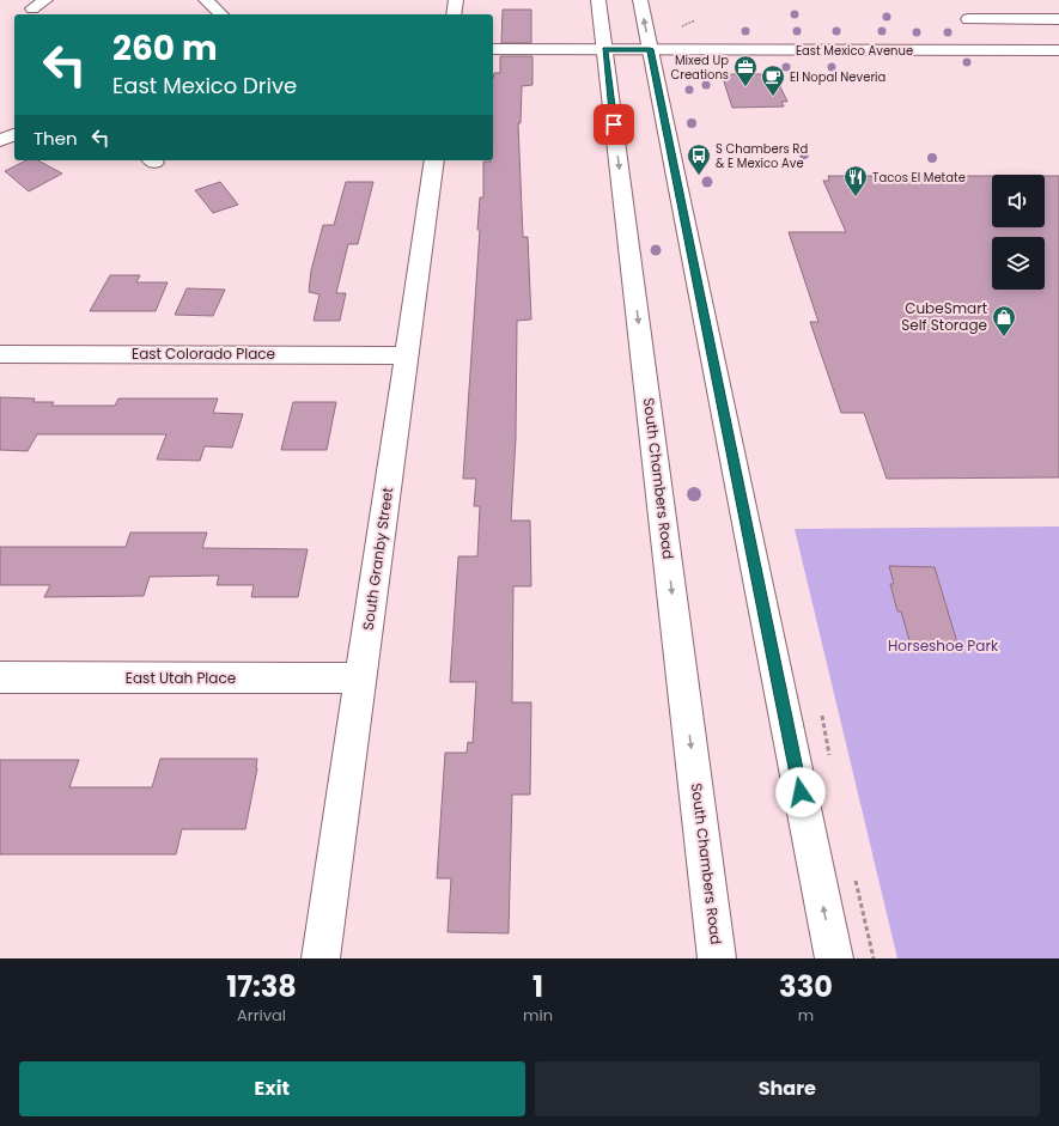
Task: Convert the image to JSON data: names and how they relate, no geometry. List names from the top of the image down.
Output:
{
  "streets": {
    "main road": [
      "East Mexico Avenue",
      "East Colorado Place",
      "South Chambers Road",
      "South Granby Street",
      "East Utah Place"
    ]
  },
  "crossings": [
    ["East Mexico Avenue", "South Chambers Road"],
    ["East Colorado Place", "South Granby Street"],
    ["South Granby Street", "East Utah Place"]
  ],
  "parks": ["Horseshoe Park"],
  "places": {
    "office": ["Mixed Up Creations"],
    "cafe": ["El Nopal Neveria"],
    "bus stop": ["S Chambers Rd & E Mexico Ave"],
    "restaurant": ["Tacos El Metate"],
    "shop": ["CubeSmart Self Storage"]
  },
  "page": {
    "turn": ["260 m", "East Mexico Drive"],
    "then": "Then",
    "eta": [
      "17:38",
      "Arrival",
      "1",
      "min",
      "330",
      "m"
    ],
    "buttons": ["Exit", "Share"]
  }
}
